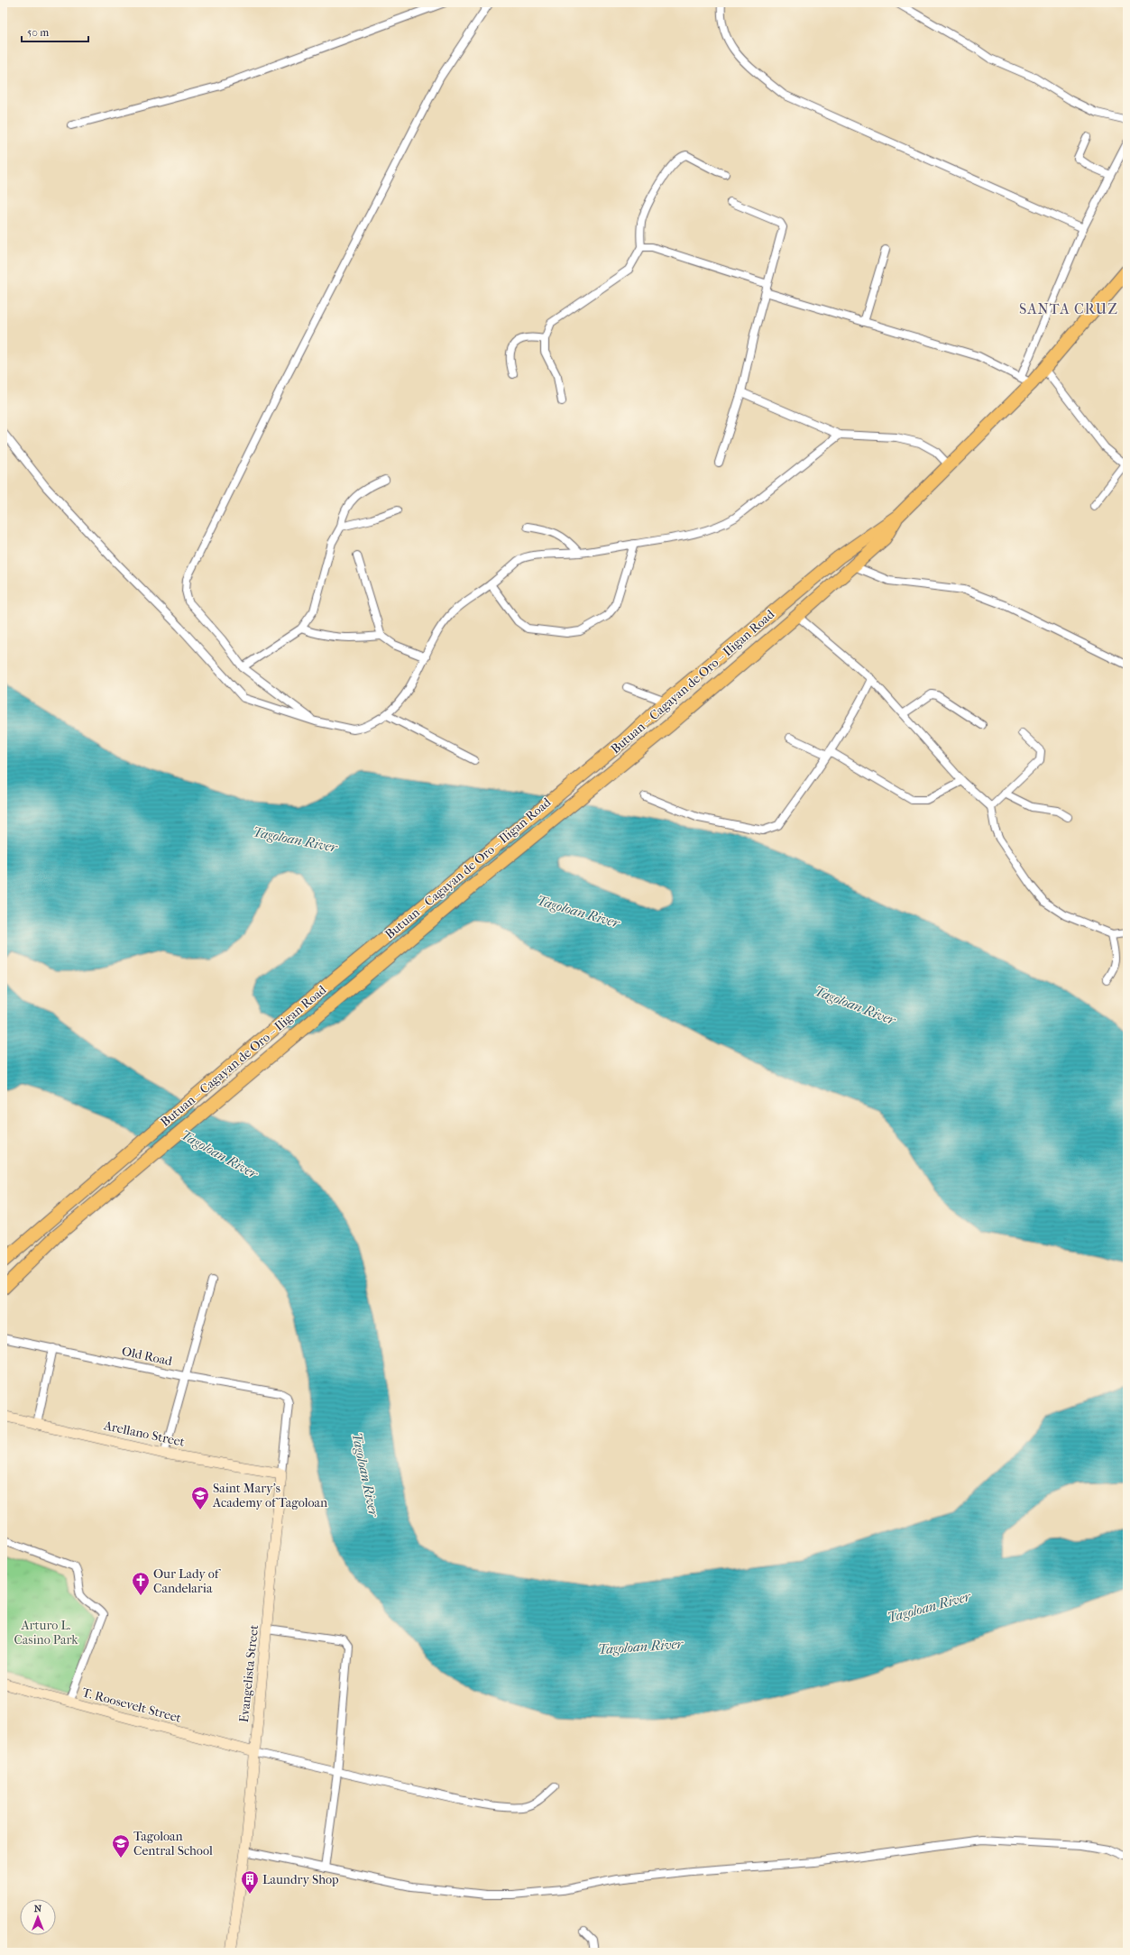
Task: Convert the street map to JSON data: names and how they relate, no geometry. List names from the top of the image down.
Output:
{
  "streets": {
    "highway": ["Butuan – Cagayan de Oro – Iligan Road"],
    "street": [
      "Old Road",
      "Arellano Street",
      "Evangelista Street",
      "T. Roosevelt Street"
    ]
  },
  "crossings": [
    ["Old Road", "Evangelista Street"],
    ["Arellano Street", "Evangelista Street"],
    ["Evangelista Street", "T. Roosevelt Street"]
  ],
  "districts": ["SANTA CRUZ"],
  "water": ["Tagoloan River"],
  "parks": ["Arturo L. Casino Park"],
  "places": {
    "school or university": ["Saint Mary’s Academy of Tagoloan", "Tagoloan Central School"],
    "church": ["Our Lady of Candelaria"],
    "building": ["Laundry Shop"]
  },
  "scale_bar": "50 m",
  "north": "top"
}
